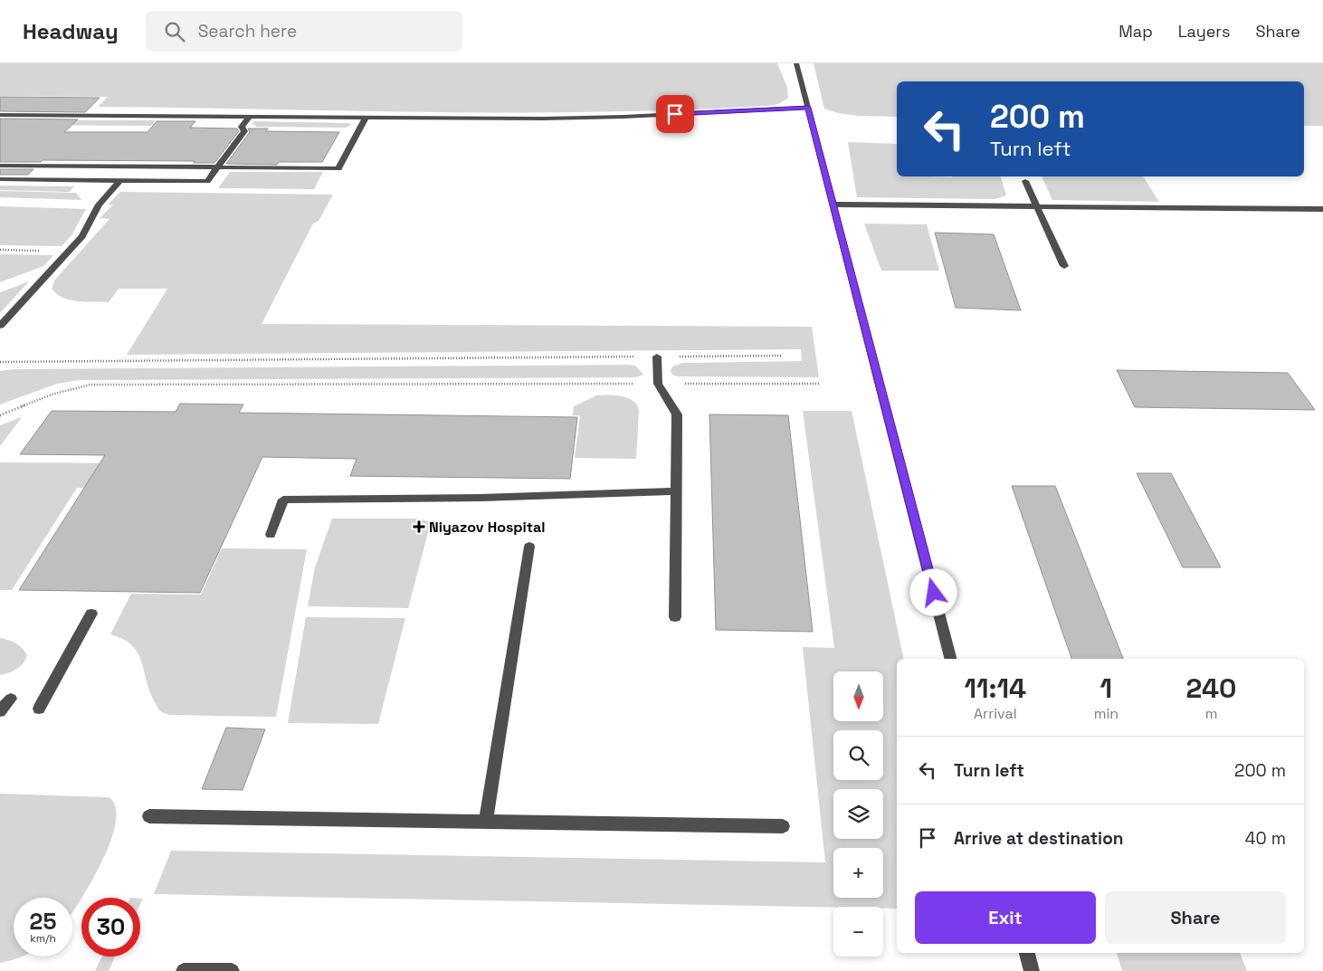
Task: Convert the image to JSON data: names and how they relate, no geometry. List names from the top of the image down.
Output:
{
  "places": {
    "health": ["Niyazov Hospital"]
  },
  "north": "bottom",
  "page": {
    "header": "Headway",
    "search": "Search here",
    "nav": ["Map", "Layers", "Share"],
    "turn": ["200 m", "Turn left"],
    "eta": [
      "11:14",
      "Arrival",
      "1",
      "min",
      "240",
      "m"
    ],
    "map_buttons": ["+", "−"],
    "list": [
      {
        "name": "Turn left",
        "value": "200 m"
      },
      {
        "name": "Arrive at destination",
        "value": "40 m"
      }
    ],
    "buttons": ["Exit", "Share"],
    "speed": "25 km/h",
    "limit": "30"
  }
}
